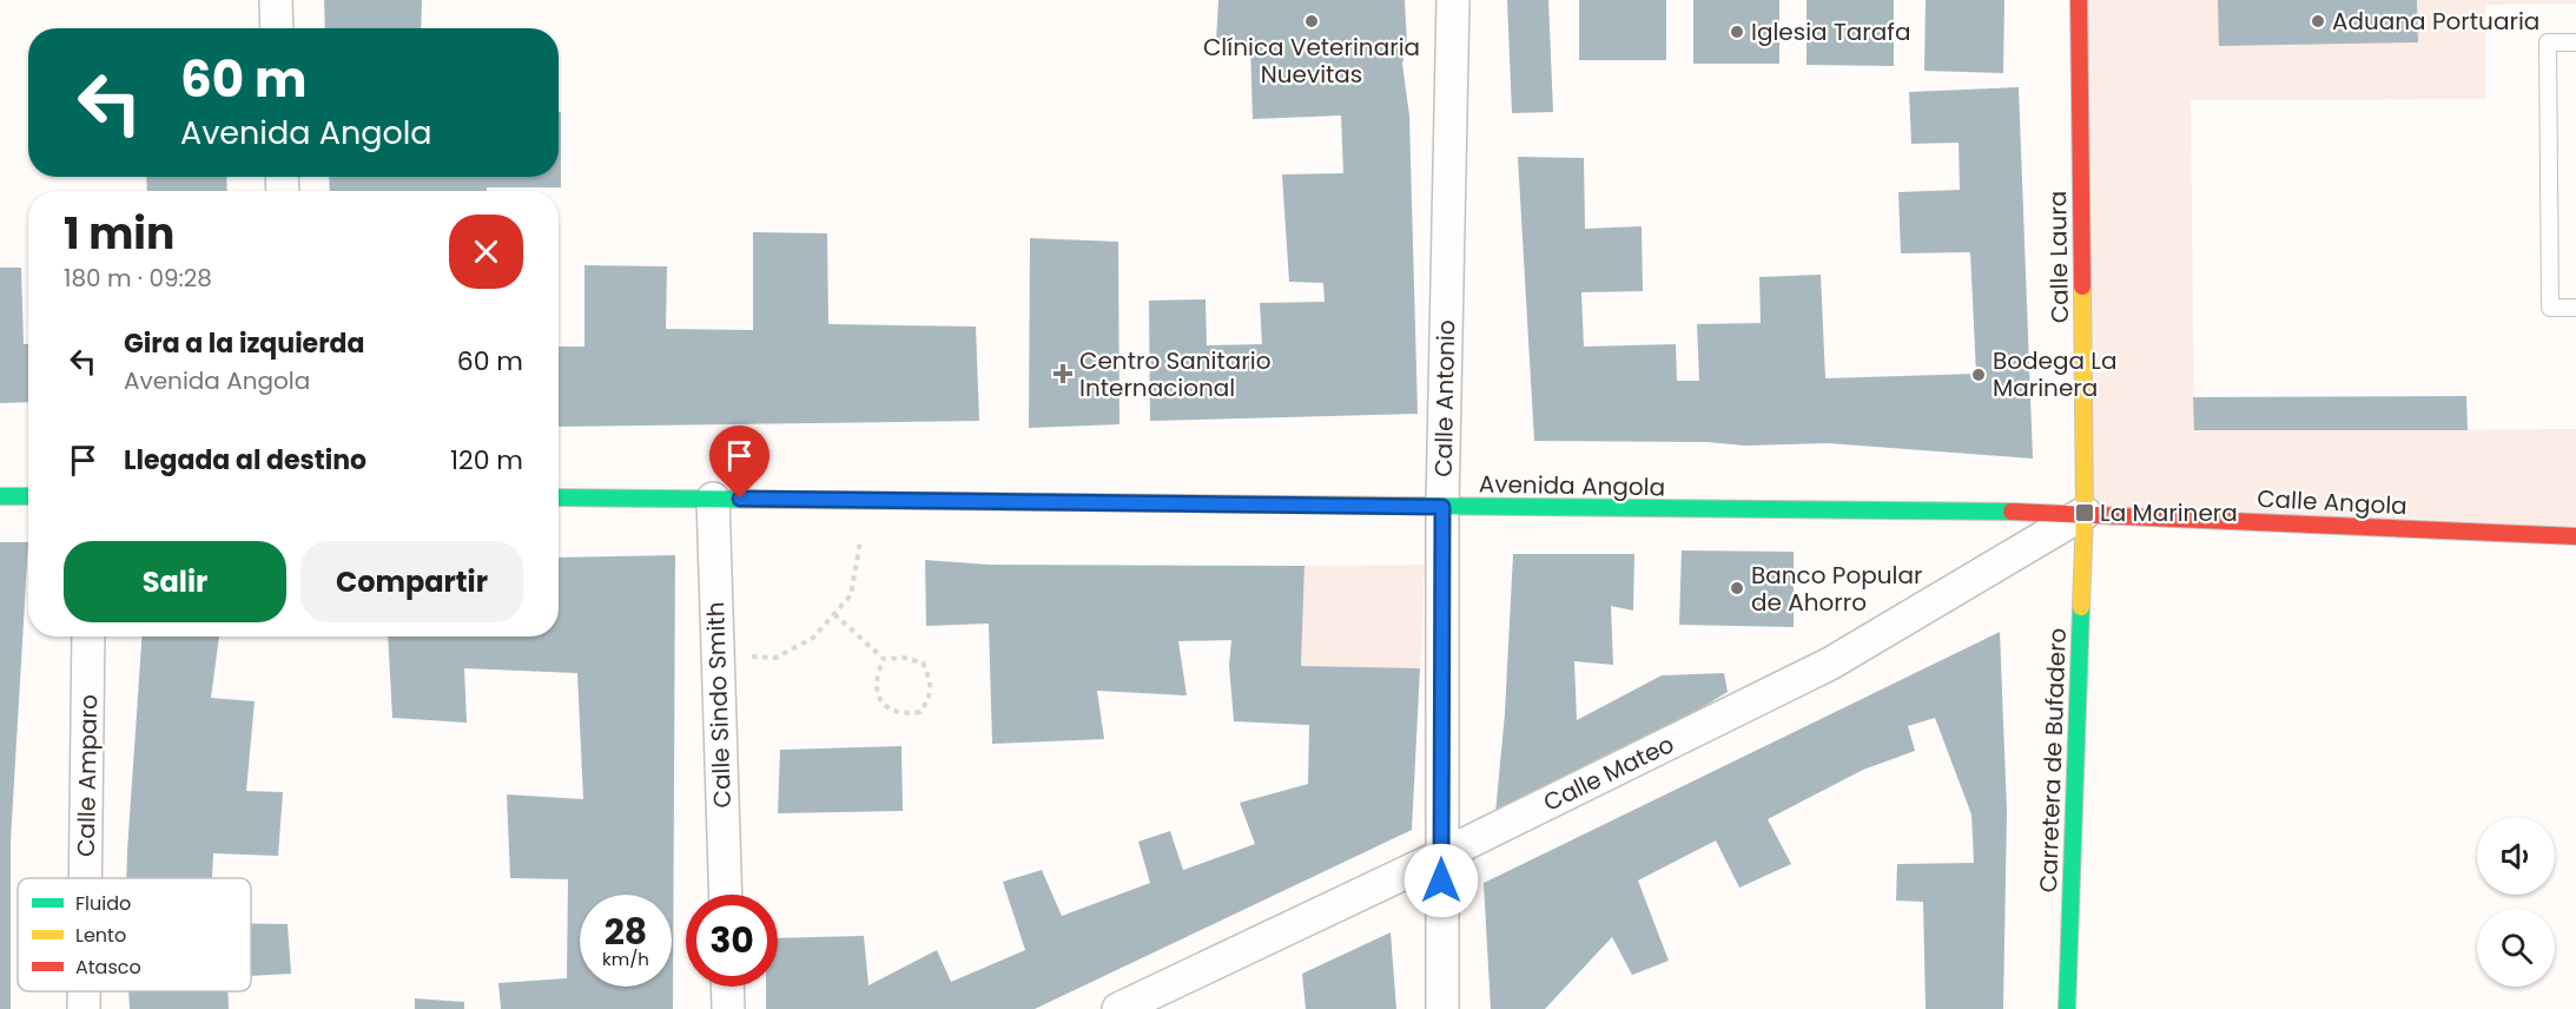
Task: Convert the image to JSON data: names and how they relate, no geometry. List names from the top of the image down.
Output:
{
  "streets": {
    "main road": [
      "Calle Laura",
      "Avenida Angola",
      "Calle Angola",
      "Carretera de Bufadero"
    ],
    "street": [
      "Calle Antonio",
      "Calle Sindo Smith",
      "Calle Mateo",
      "Calle Amparo"
    ]
  },
  "crossings": [
    ["Calle Laura", "Avenida Angola"],
    ["Calle Laura", "Calle Angola"],
    ["Calle Laura", "Carretera de Bufadero"],
    ["Calle Laura", "Calle Mateo"],
    ["Calle Antonio", "Avenida Angola"],
    ["Calle Antonio", "Calle Mateo"],
    ["Avenida Angola", "Calle Angola"],
    ["Avenida Angola", "Calle Sindo Smith"],
    ["Avenida Angola", "Carretera de Bufadero"],
    ["Avenida Angola", "Calle Mateo"],
    ["Calle Angola", "Carretera de Bufadero"],
    ["Calle Angola", "Calle Mateo"],
    ["Carretera de Bufadero", "Calle Mateo"]
  ],
  "places": {
    "other": [
      "Clínica Veterinaria Nuevitas",
      "Aduana Portuaria",
      "Iglesia Tarafa",
      "Bodega La Marinera",
      "Banco Popular de Ahorro"
    ],
    "health": ["Centro Sanitario Internacional"],
    "transit": ["La Marinera"]
  },
  "legend": ["Fluido", "Lento", "Atasco"],
  "page": {
    "turn": ["60 m", "Avenida Angola"],
    "heading": ["1 min", "180 m · 09:28"],
    "list": [
      {
        "name": "Gira a la izquierda",
        "note": "Avenida Angola",
        "value": "60 m"
      },
      {
        "name": "Llegada al destino",
        "value": "120 m"
      }
    ],
    "buttons": ["Salir", "Compartir"],
    "speed": "28 km/h",
    "limit": "30"
  }
}
